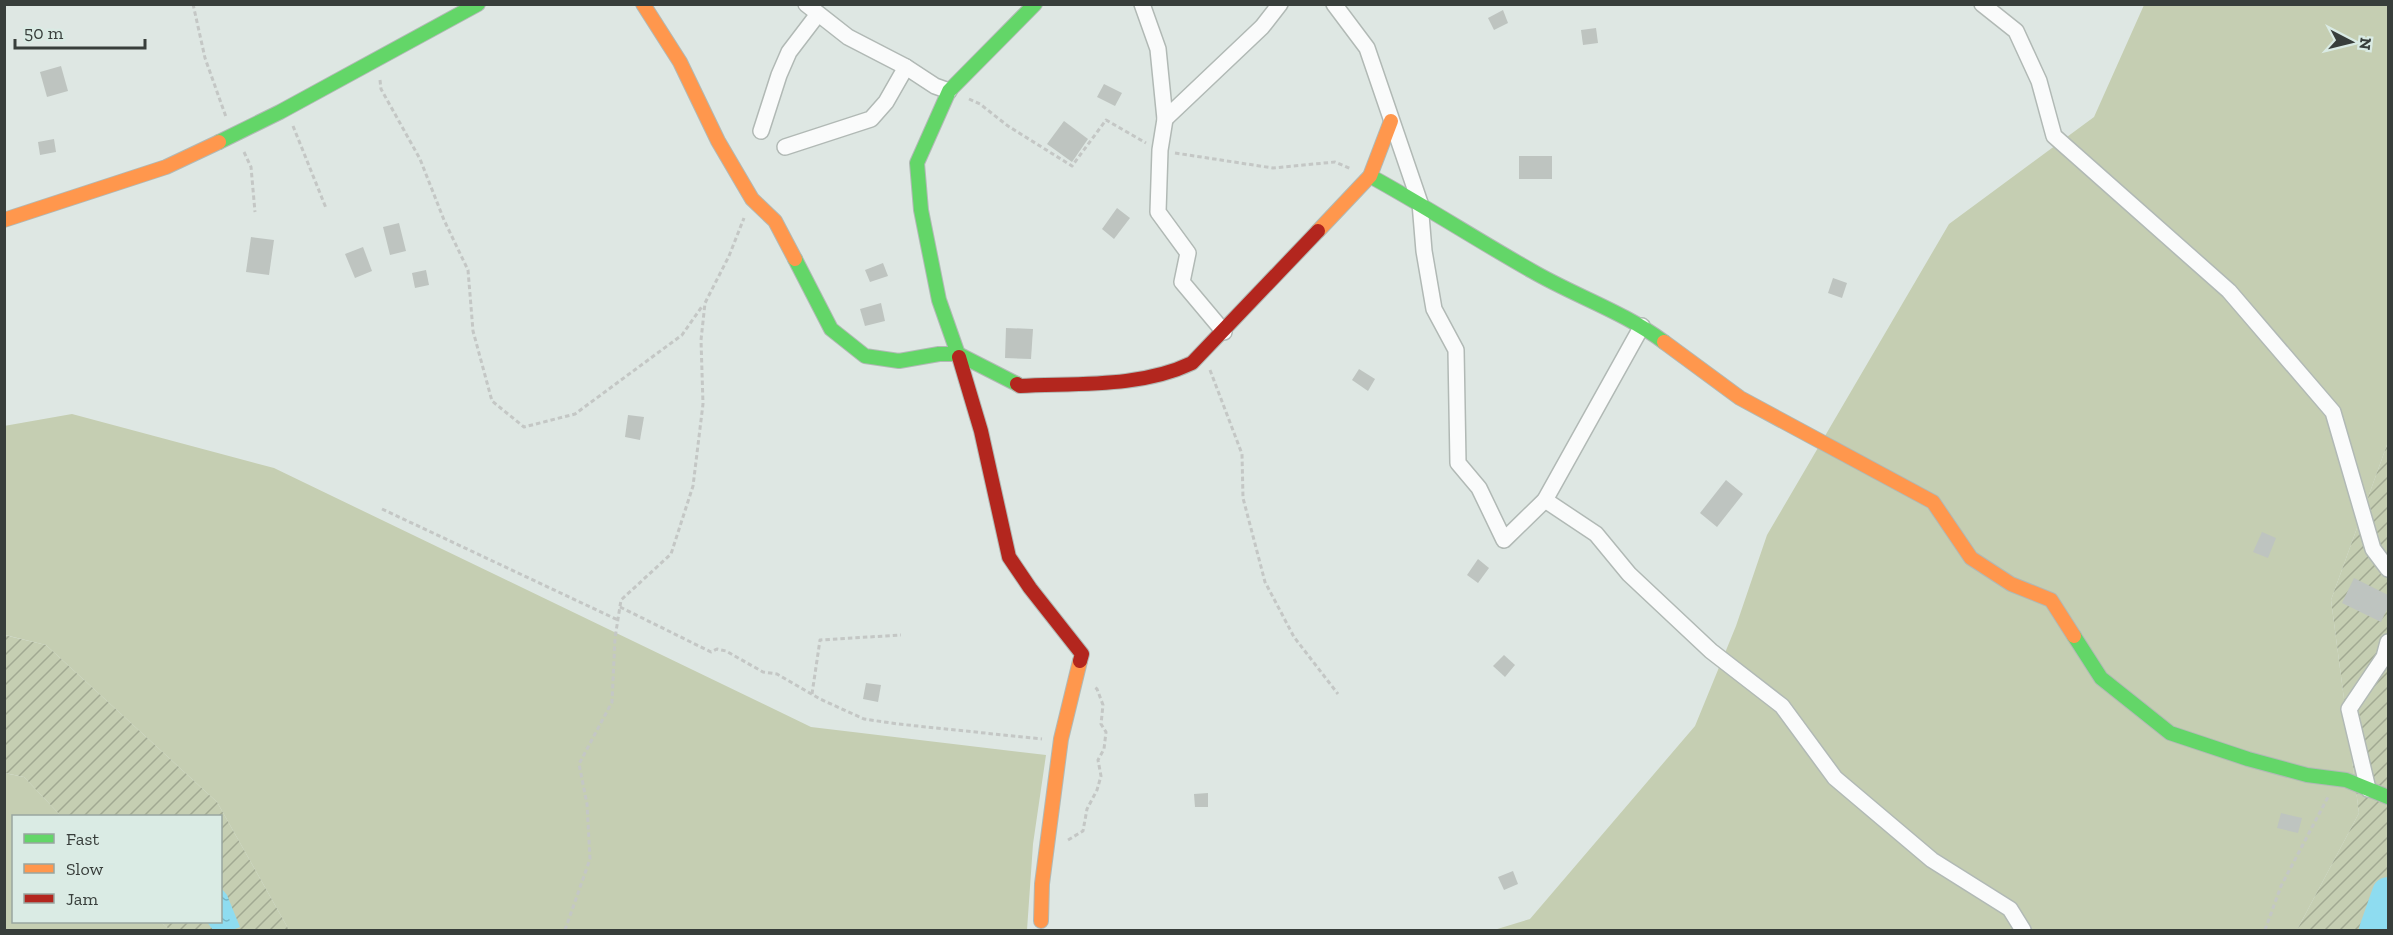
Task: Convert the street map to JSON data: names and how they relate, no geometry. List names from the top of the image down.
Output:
{
  "legend": ["Fast", "Slow", "Jam"],
  "scale_bar": "50 m",
  "north": "right"
}
